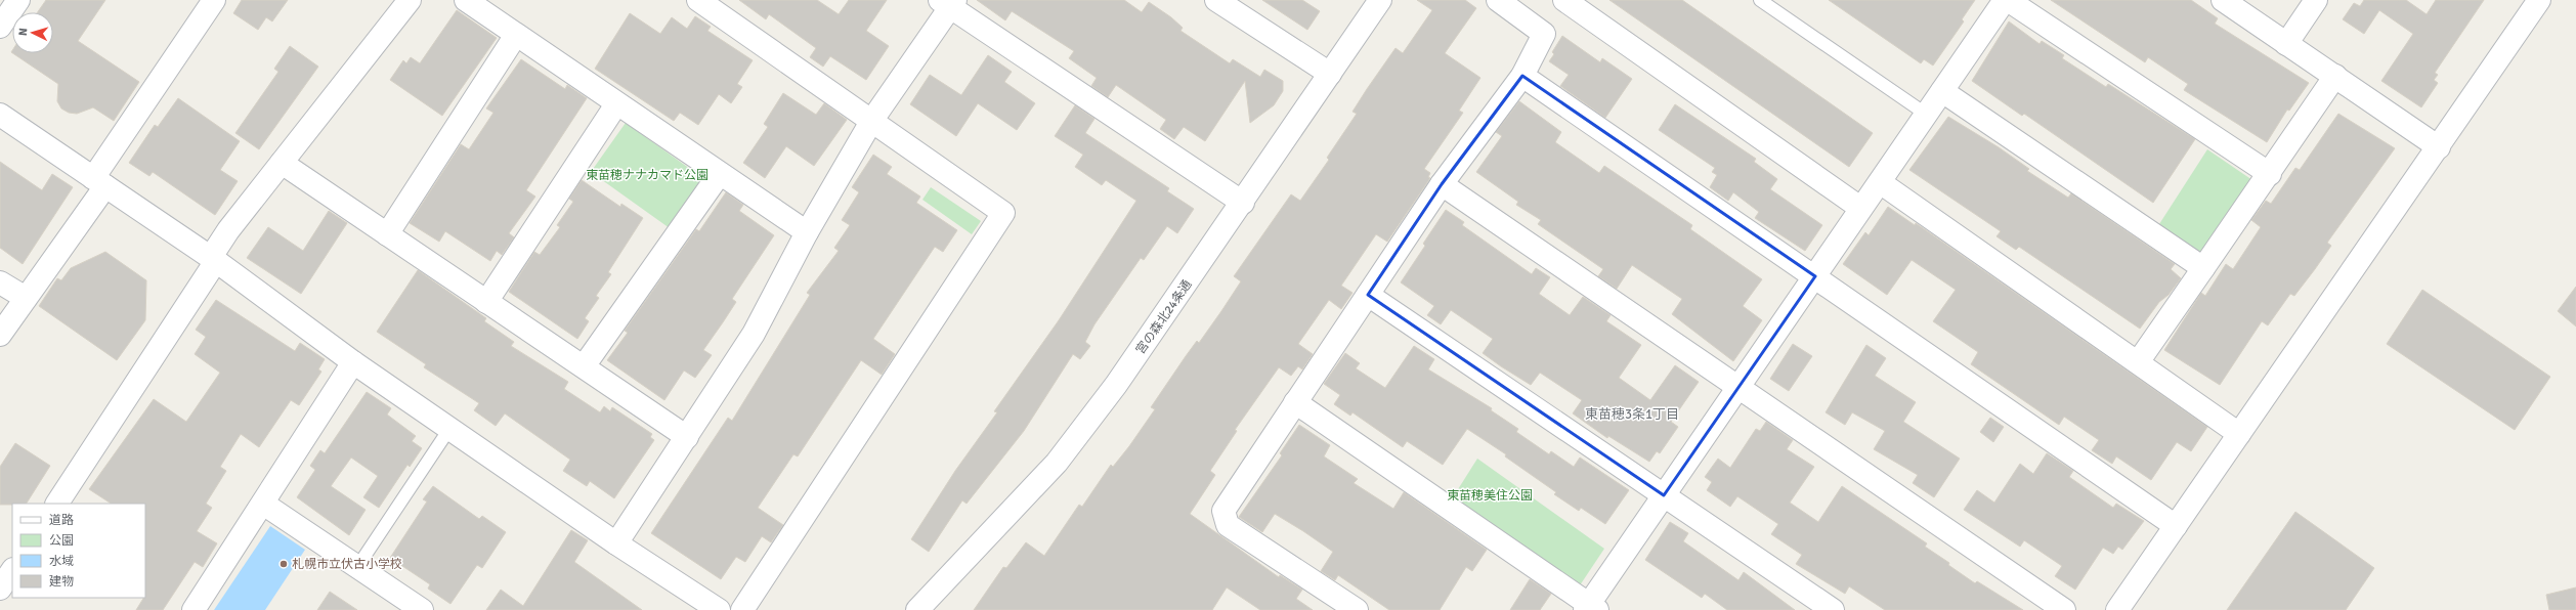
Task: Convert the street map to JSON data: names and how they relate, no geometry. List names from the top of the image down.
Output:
{
  "streets": {
    "street": ["宮の森北24条通"]
  },
  "districts": ["東苗穂3条1丁目"],
  "parks": ["東苗穂ナナカマド公園", "東苗穂美住公園"],
  "places": ["札幌市立伏古小学校"],
  "legend": [
    "道路",
    "公園",
    "水域",
    "建物"
  ],
  "north": "left"
}
